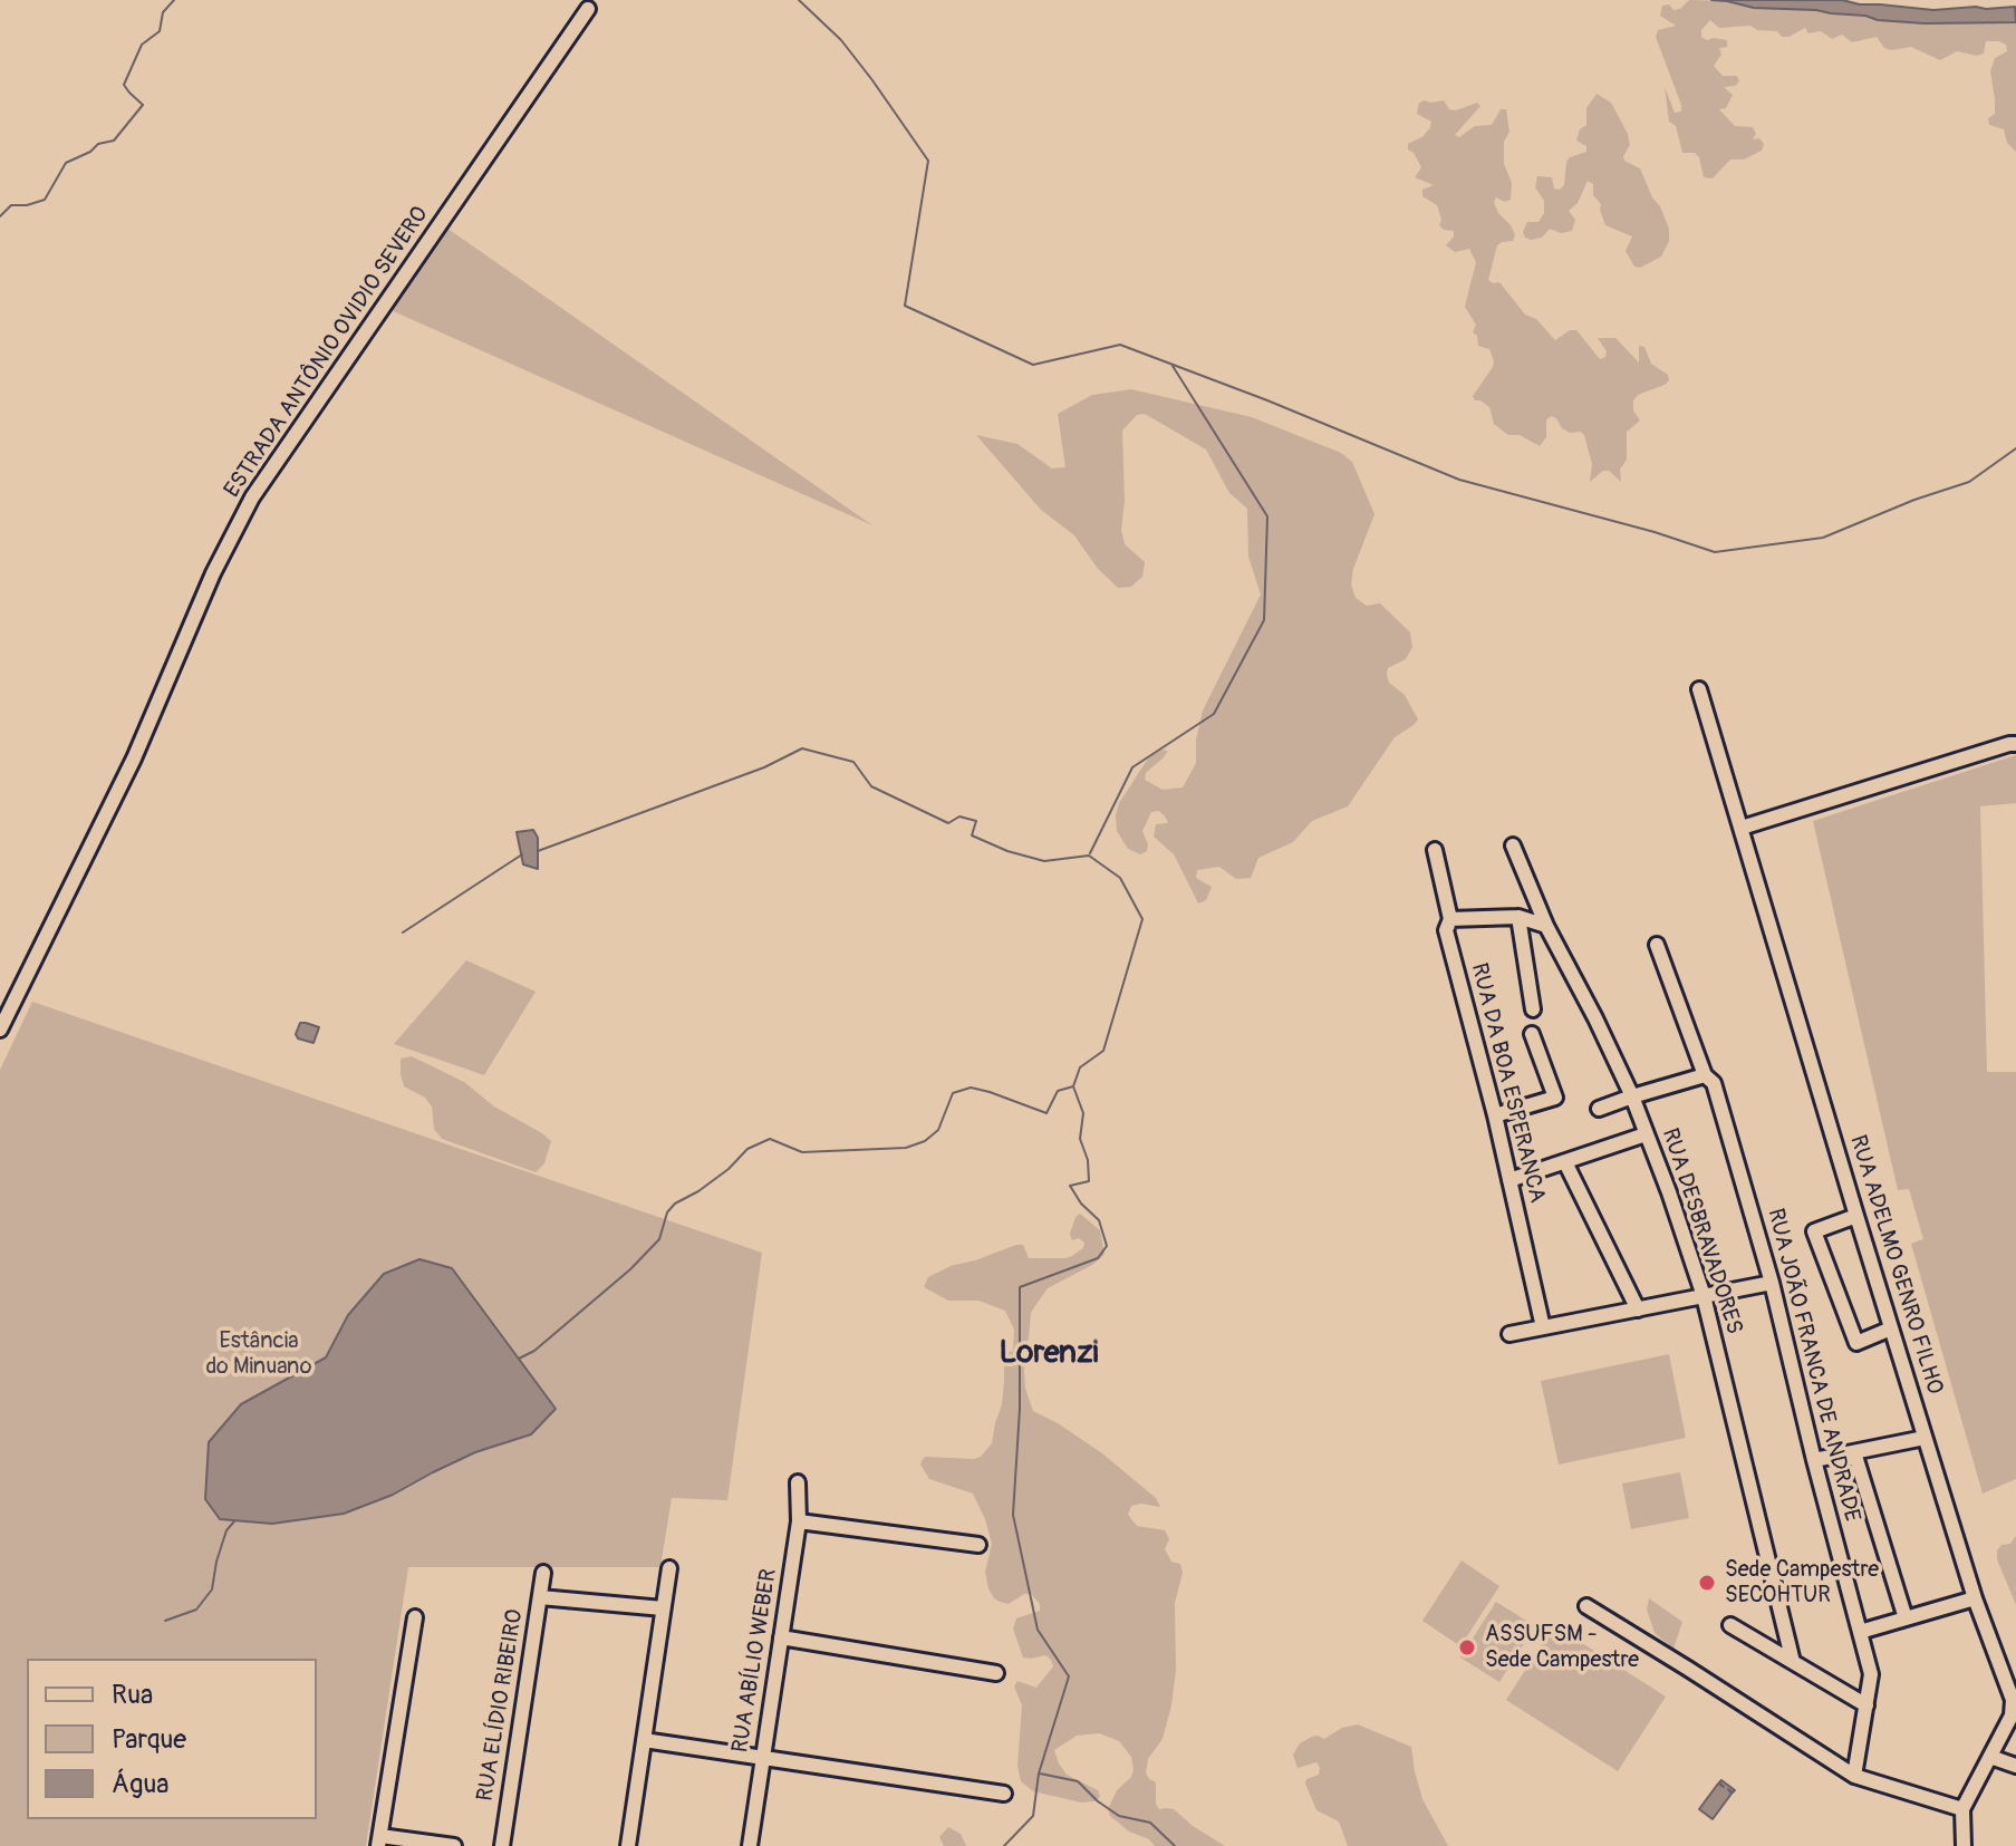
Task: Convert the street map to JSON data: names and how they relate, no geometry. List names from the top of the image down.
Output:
{
  "streets": {
    "street": [
      "ESTRADA ANTÔNIO OVIDIO SEVERO",
      "RUA DA BOA ESPERANCA",
      "RUA DESBRAVADORES",
      "RUA ADELMO GENRO FILHO",
      "RUA JOÃO FRANCA DE ANDRADE",
      "RUA ABÍLIO WEBER",
      "RUA ELÍDIO RIBEIRO"
    ]
  },
  "districts": ["Lorenzi"],
  "parks": ["Estância do Minuano"],
  "places": ["Sede Campestre SECOHTUR", "ASSUFSM - Sede Campestre"],
  "legend": ["Rua", "Parque", "Água"]
}
